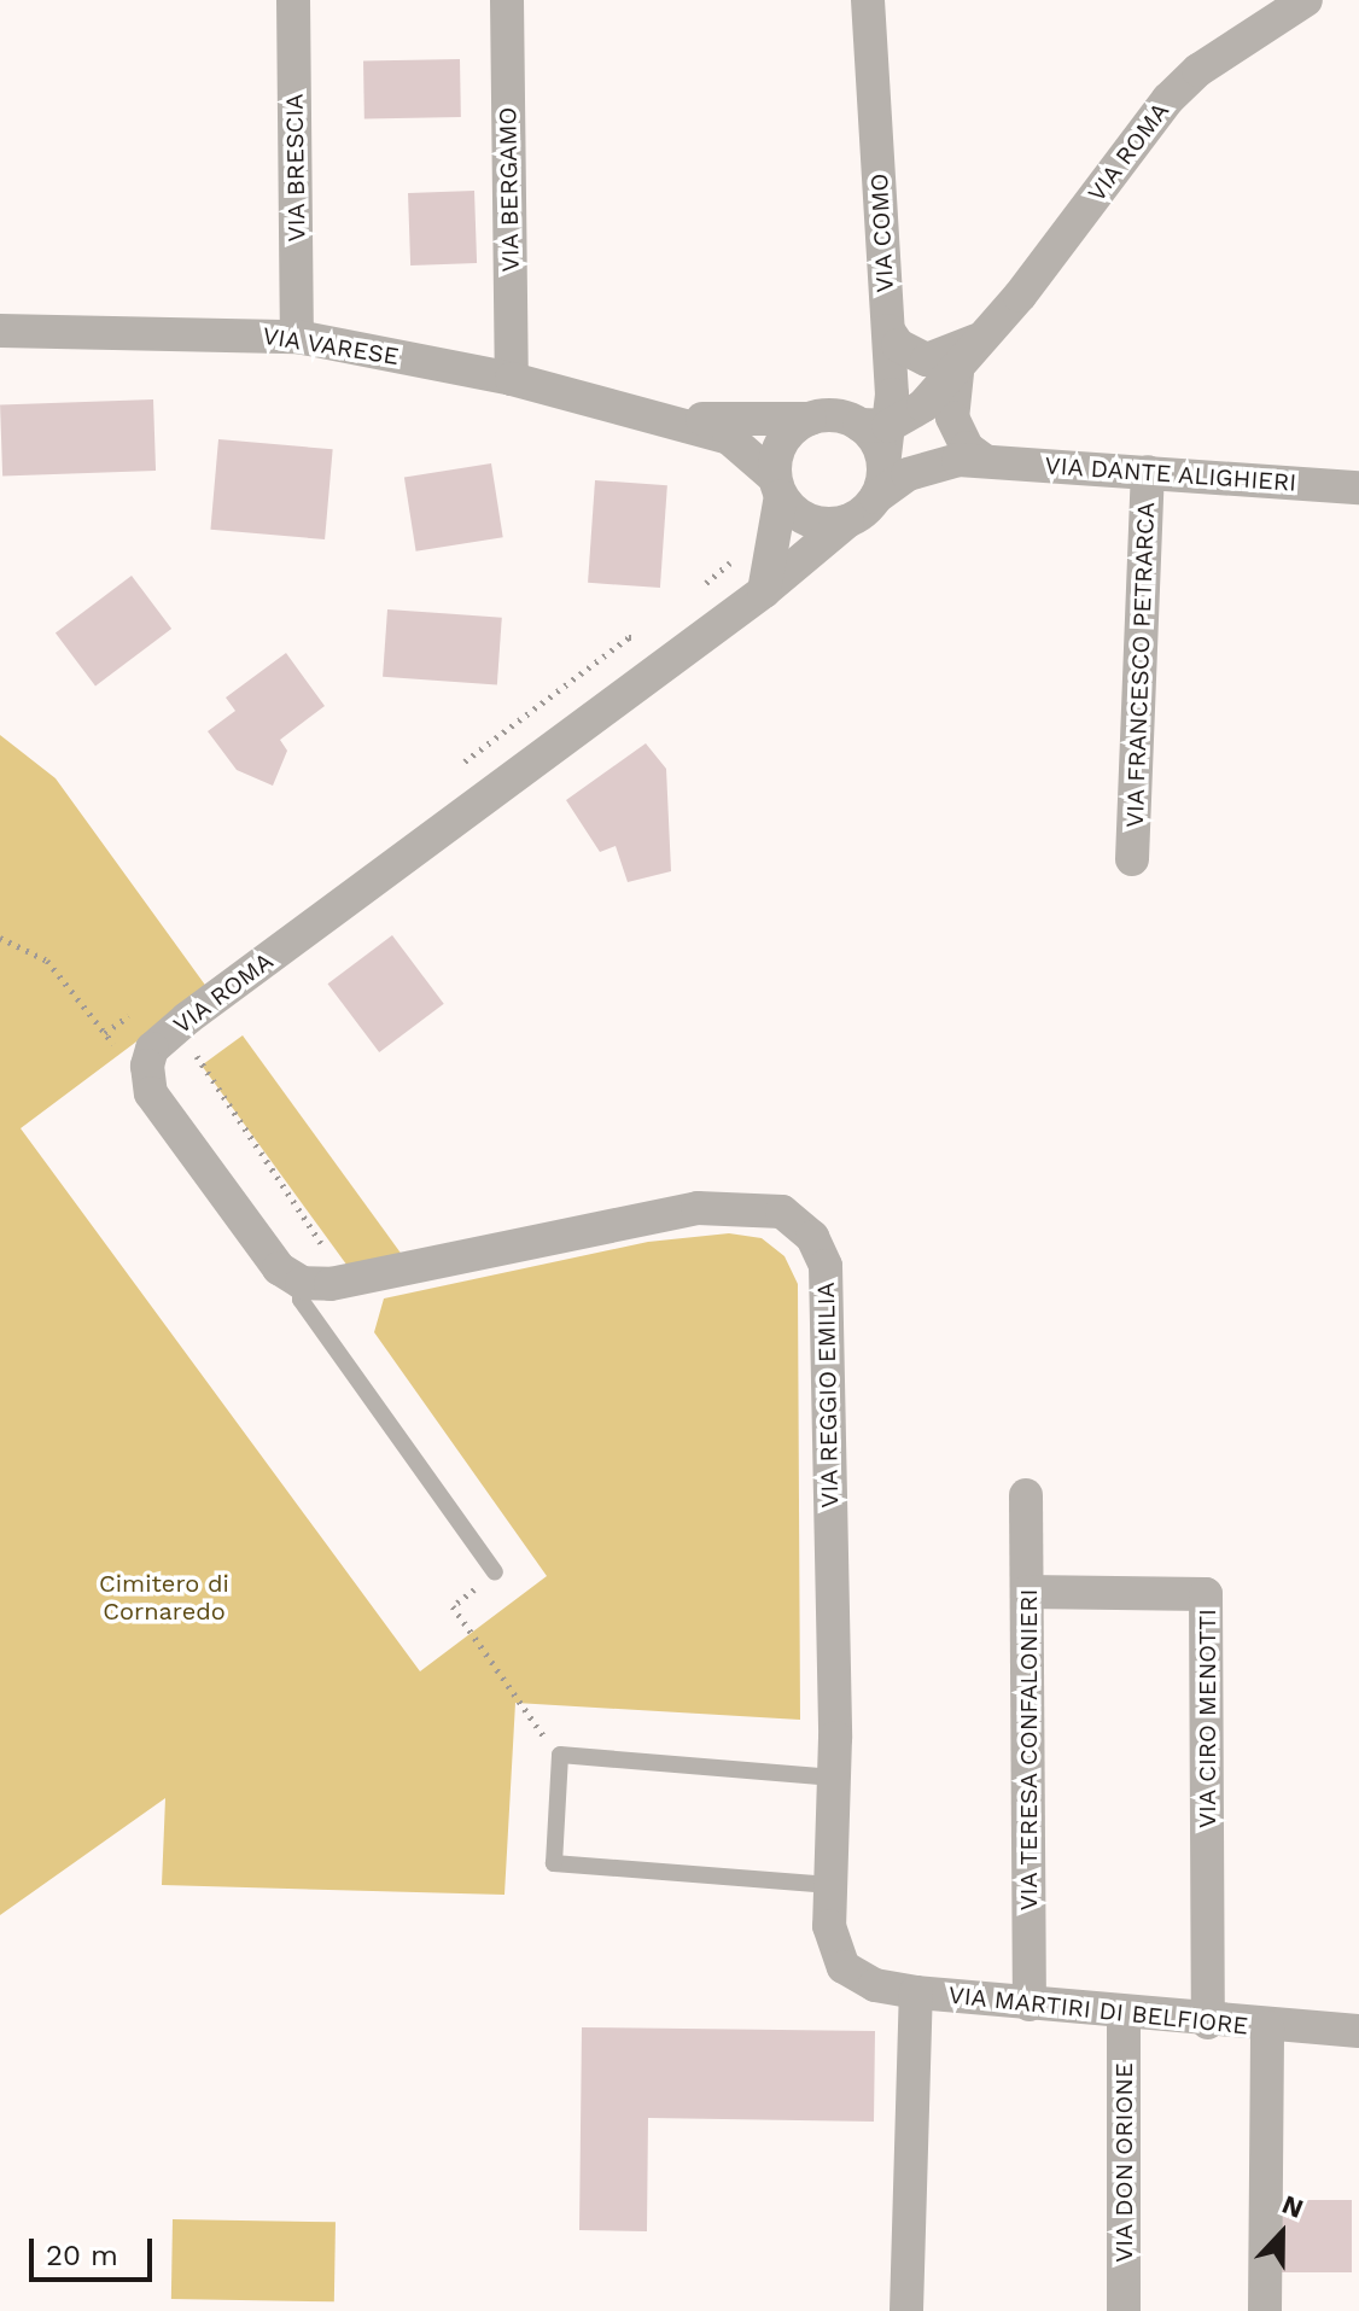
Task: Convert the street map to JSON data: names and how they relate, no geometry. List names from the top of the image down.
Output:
{
  "streets": {
    "street": [
      "VIA ROMA",
      "VIA BRESCIA",
      "VIA BERGAMO",
      "VIA COMO",
      "VIA VARESE",
      "VIA DANTE ALIGHIERI",
      "VIA FRANCESCO PETRARCA",
      "VIA REGGIO EMILIA",
      "VIA CIRO MENOTTI",
      "VIA TERESA CONFALONIERI",
      "VIA MARTIRI DI BELFIORE",
      "VIA DON ORIONE"
    ]
  },
  "crossings": [
    ["VIA ROMA", "VIA COMO"],
    ["VIA ROMA", "VIA VARESE"],
    ["VIA ROMA", "VIA DANTE ALIGHIERI"],
    ["VIA BRESCIA", "VIA VARESE"],
    ["VIA BERGAMO", "VIA VARESE"],
    ["VIA COMO", "VIA VARESE"],
    ["VIA COMO", "VIA DANTE ALIGHIERI"],
    ["VIA VARESE", "VIA DANTE ALIGHIERI"],
    ["VIA DANTE ALIGHIERI", "VIA FRANCESCO PETRARCA"],
    ["VIA REGGIO EMILIA", "VIA MARTIRI DI BELFIORE"],
    ["VIA CIRO MENOTTI", "VIA TERESA CONFALONIERI"],
    ["VIA CIRO MENOTTI", "VIA MARTIRI DI BELFIORE"],
    ["VIA TERESA CONFALONIERI", "VIA MARTIRI DI BELFIORE"],
    ["VIA MARTIRI DI BELFIORE", "VIA DON ORIONE"]
  ],
  "parks": ["Cimitero di Cornaredo"],
  "scale_bar": "20 m",
  "north": "top"
}
